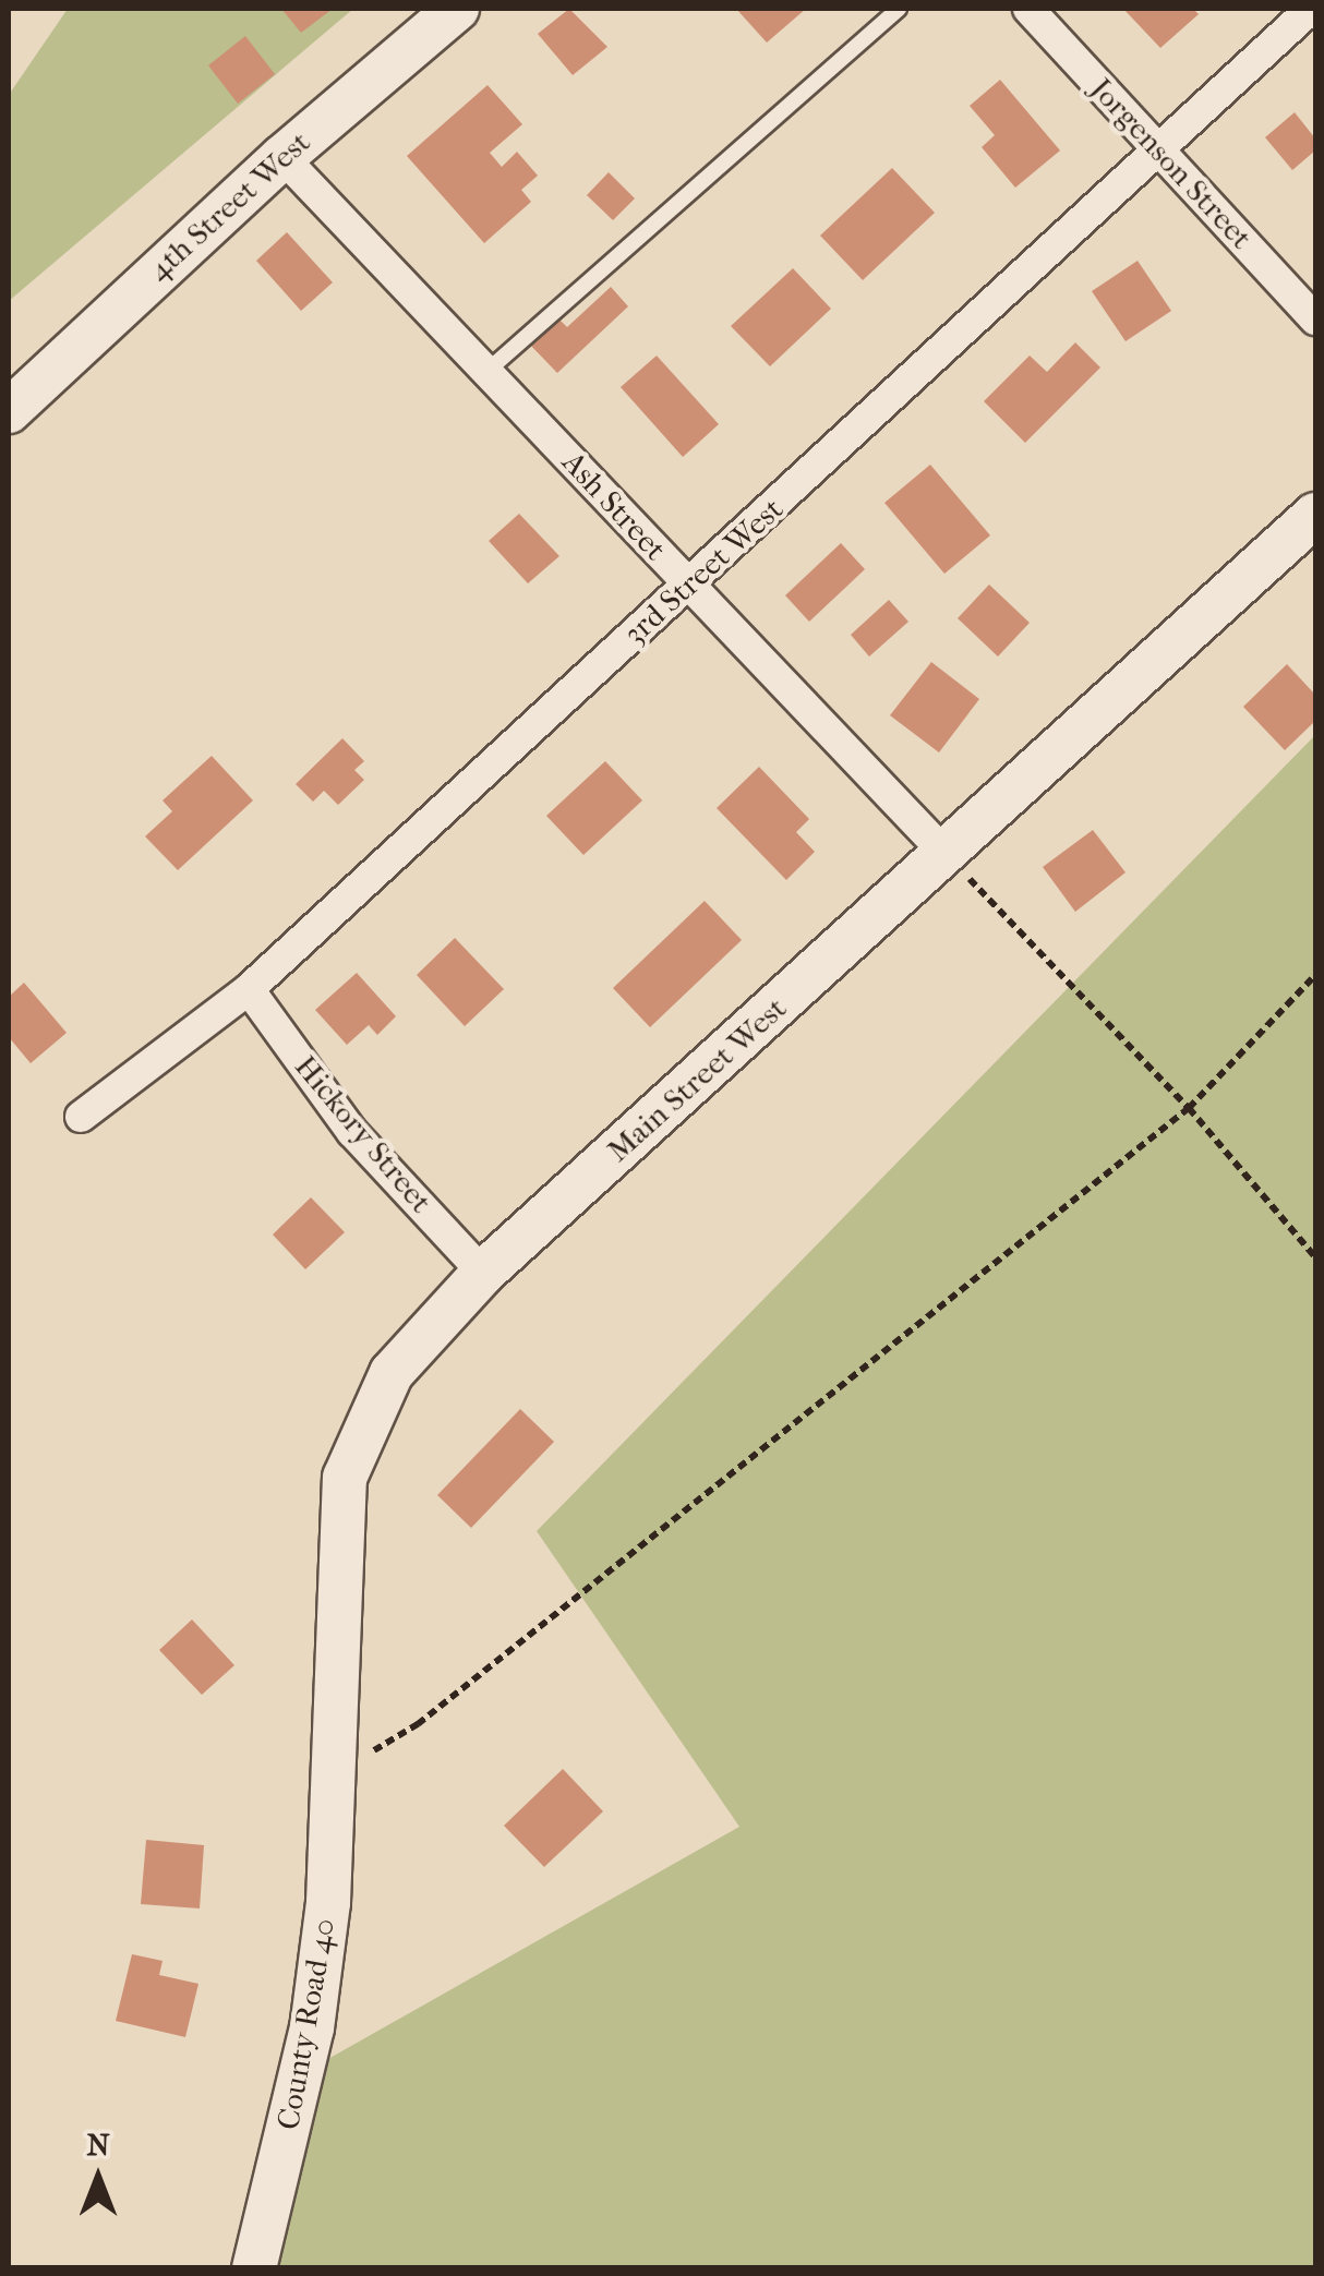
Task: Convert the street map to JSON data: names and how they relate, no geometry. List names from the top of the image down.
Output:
{
  "streets": {
    "street": [
      "Jorgenson Street",
      "4th Street West",
      "Ash Street",
      "3rd Street West",
      "Main Street West",
      "Hickory Street",
      "County Road 40"
    ]
  },
  "crossings": [
    ["Jorgenson Street", "3rd Street West"],
    ["4th Street West", "Ash Street"],
    ["Ash Street", "3rd Street West"],
    ["Ash Street", "Main Street West"],
    ["3rd Street West", "Hickory Street"],
    ["Main Street West", "Hickory Street"],
    ["Main Street West", "County Road 40"]
  ],
  "north": "top"
}
